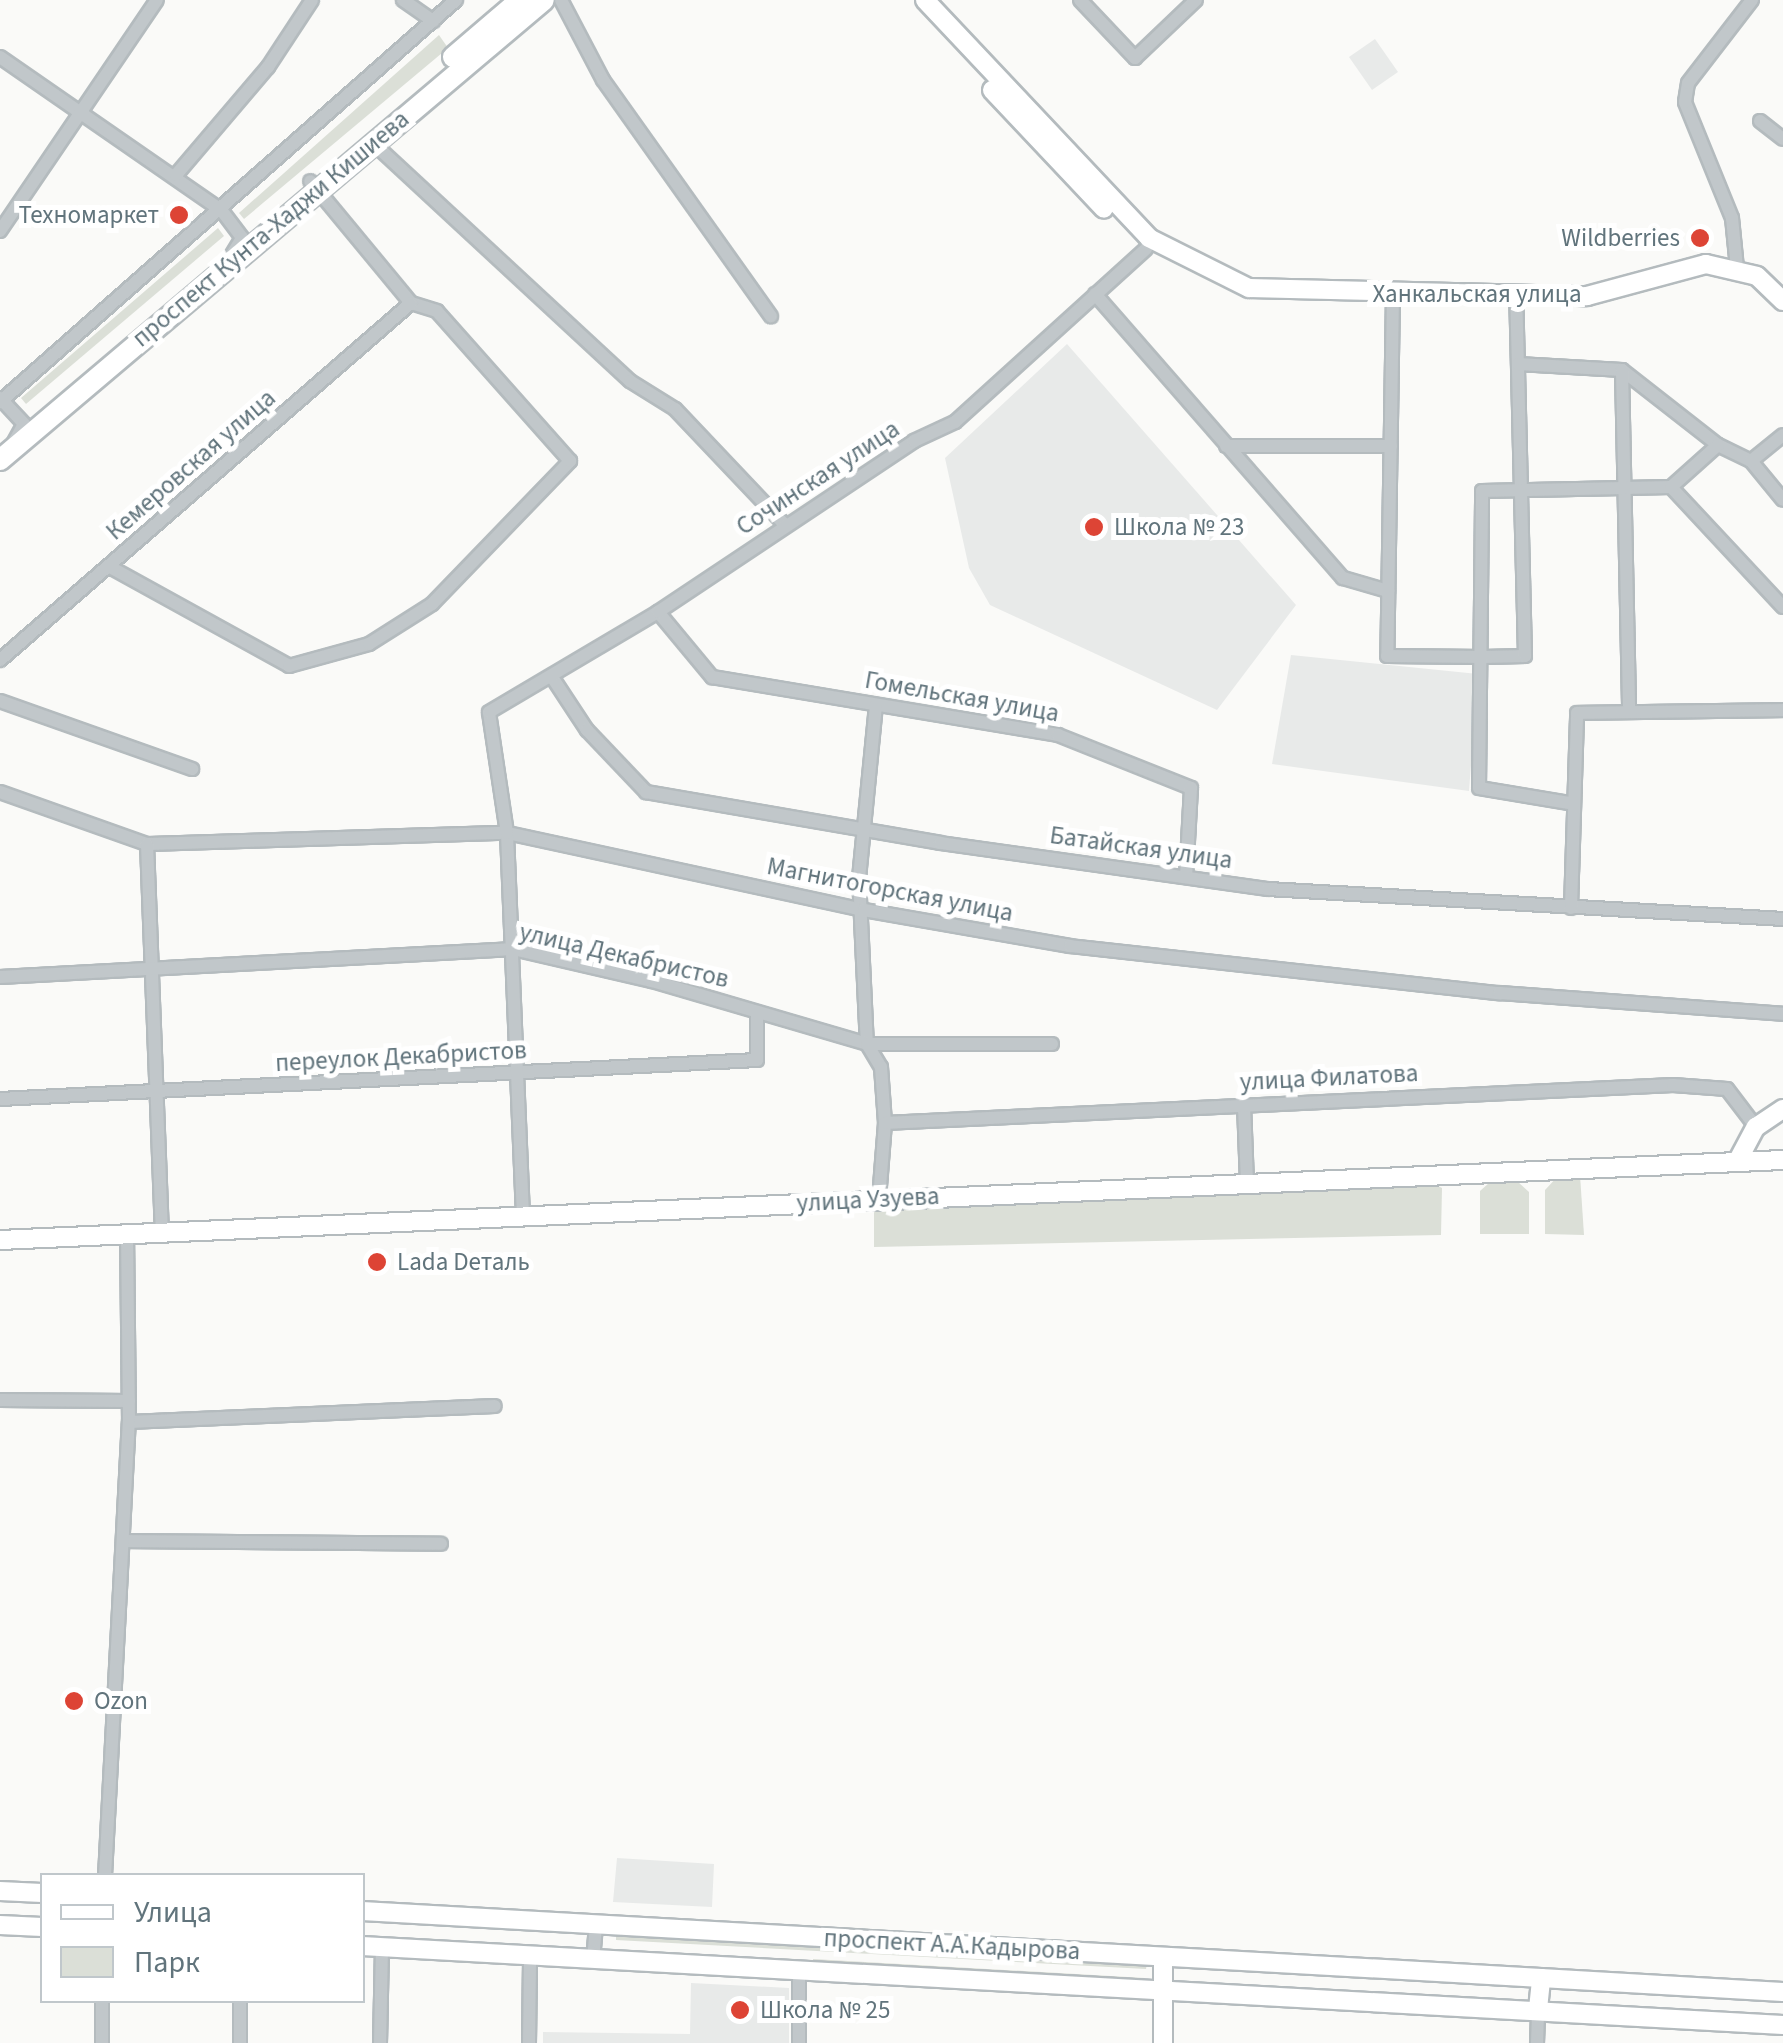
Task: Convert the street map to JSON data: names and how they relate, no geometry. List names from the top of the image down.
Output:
{
  "streets": {
    "main road": ["проспект Кунта-Хаджи Кишиева"],
    "street": [
      "Ханкальская улица",
      "Кемеровская улица",
      "Сочинская улица",
      "Гомельская улица",
      "Батайская улица",
      "Магнитогорская улица",
      "улица Декабристов",
      "переулок Декабристов",
      "улица Филатова",
      "улица Узуева",
      "проспект А.А.Кадырова"
    ]
  },
  "crossings": [
    ["Ханкальская улица", "Сочинская улица"],
    ["Сочинская улица", "Гомельская улица"],
    ["Сочинская улица", "Батайская улица"],
    ["Сочинская улица", "Магнитогорская улица"],
    ["Гомельская улица", "Батайская улица"],
    ["улица Декабристов", "переулок Декабристов"]
  ],
  "places": [
    "Техномаркет",
    "Wildberries",
    "Школа № 23",
    "Lada Dеталь",
    "Ozon",
    "Школа № 25"
  ],
  "legend": ["Улица", "Парк"]
}
